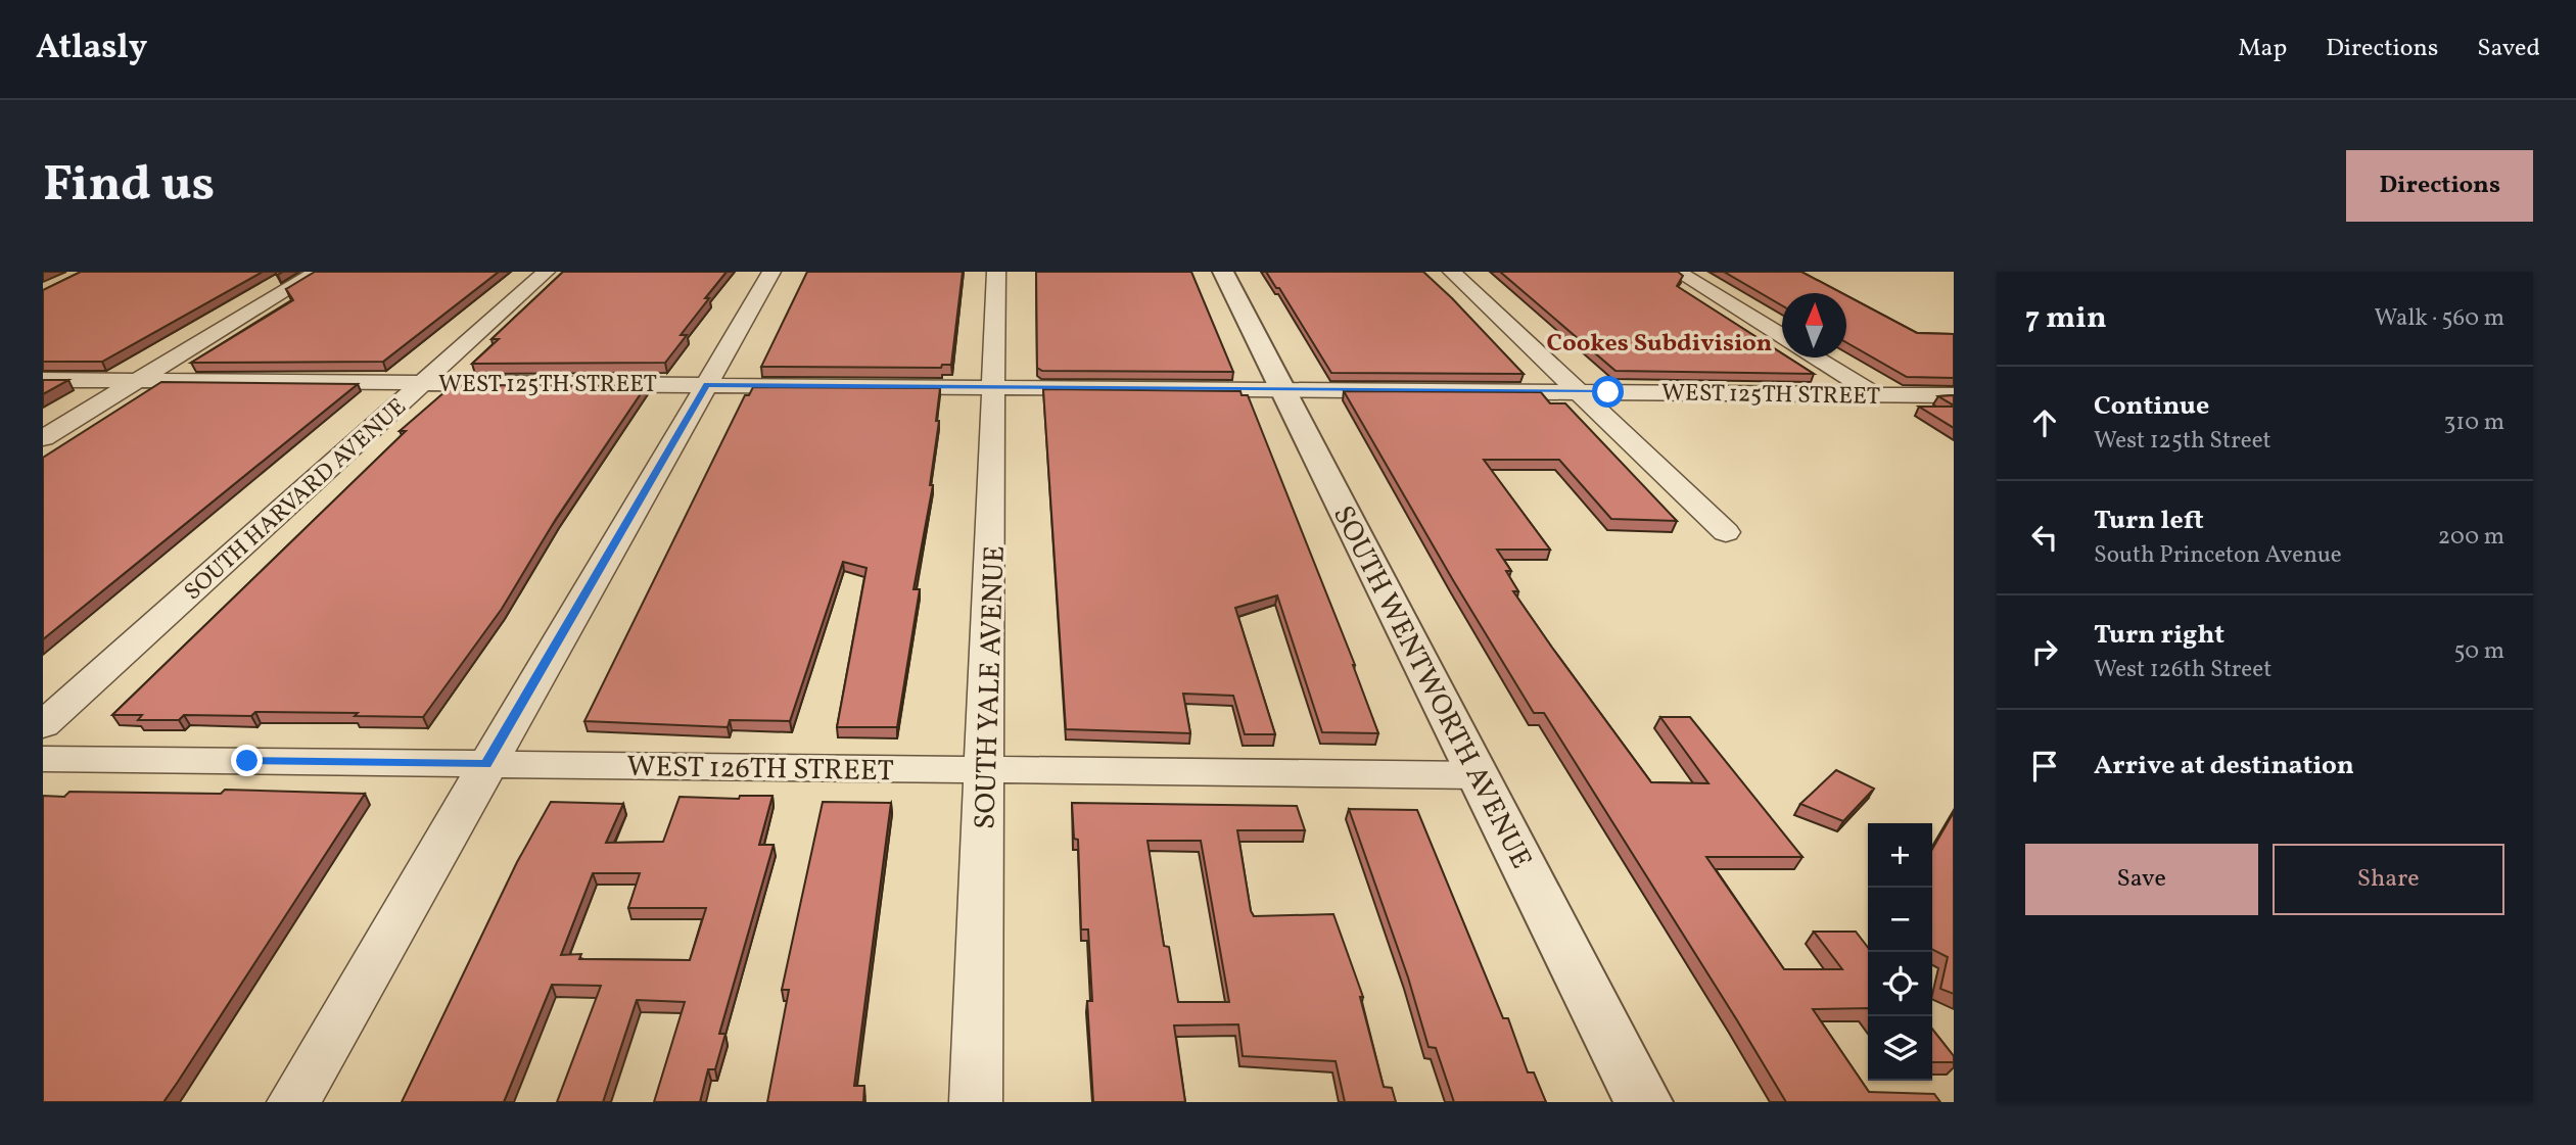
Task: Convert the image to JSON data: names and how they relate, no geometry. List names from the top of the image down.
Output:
{
  "streets": {
    "street": [
      "WEST 125TH STREET",
      "SOUTH HARVARD AVENUE",
      "SOUTH WENTWORTH AVENUE",
      "SOUTH YALE AVENUE",
      "WEST 126TH STREET"
    ]
  },
  "crossings": [
    ["WEST 125TH STREET", "SOUTH HARVARD AVENUE"],
    ["WEST 125TH STREET", "SOUTH WENTWORTH AVENUE"],
    ["WEST 125TH STREET", "SOUTH YALE AVENUE"],
    ["SOUTH WENTWORTH AVENUE", "WEST 126TH STREET"],
    ["SOUTH YALE AVENUE", "WEST 126TH STREET"]
  ],
  "districts": ["Cookes Subdivision"],
  "north": "top",
  "page": {
    "header": "Atlasly",
    "nav": ["Map", "Directions", "Saved"],
    "buttons": [
      "Directions",
      ["Save", "Share"]
    ],
    "title": "Find us",
    "heading": ["7 min", "Walk · 560 m"],
    "list": [
      ["Continue", "West 125th Street", "310 m"],
      ["Turn left", "South Princeton Avenue", "200 m"],
      ["Turn right", "West 126th Street", "50 m"],
      "Arrive at destination"
    ],
    "map_buttons": ["+", "−"]
  }
}
